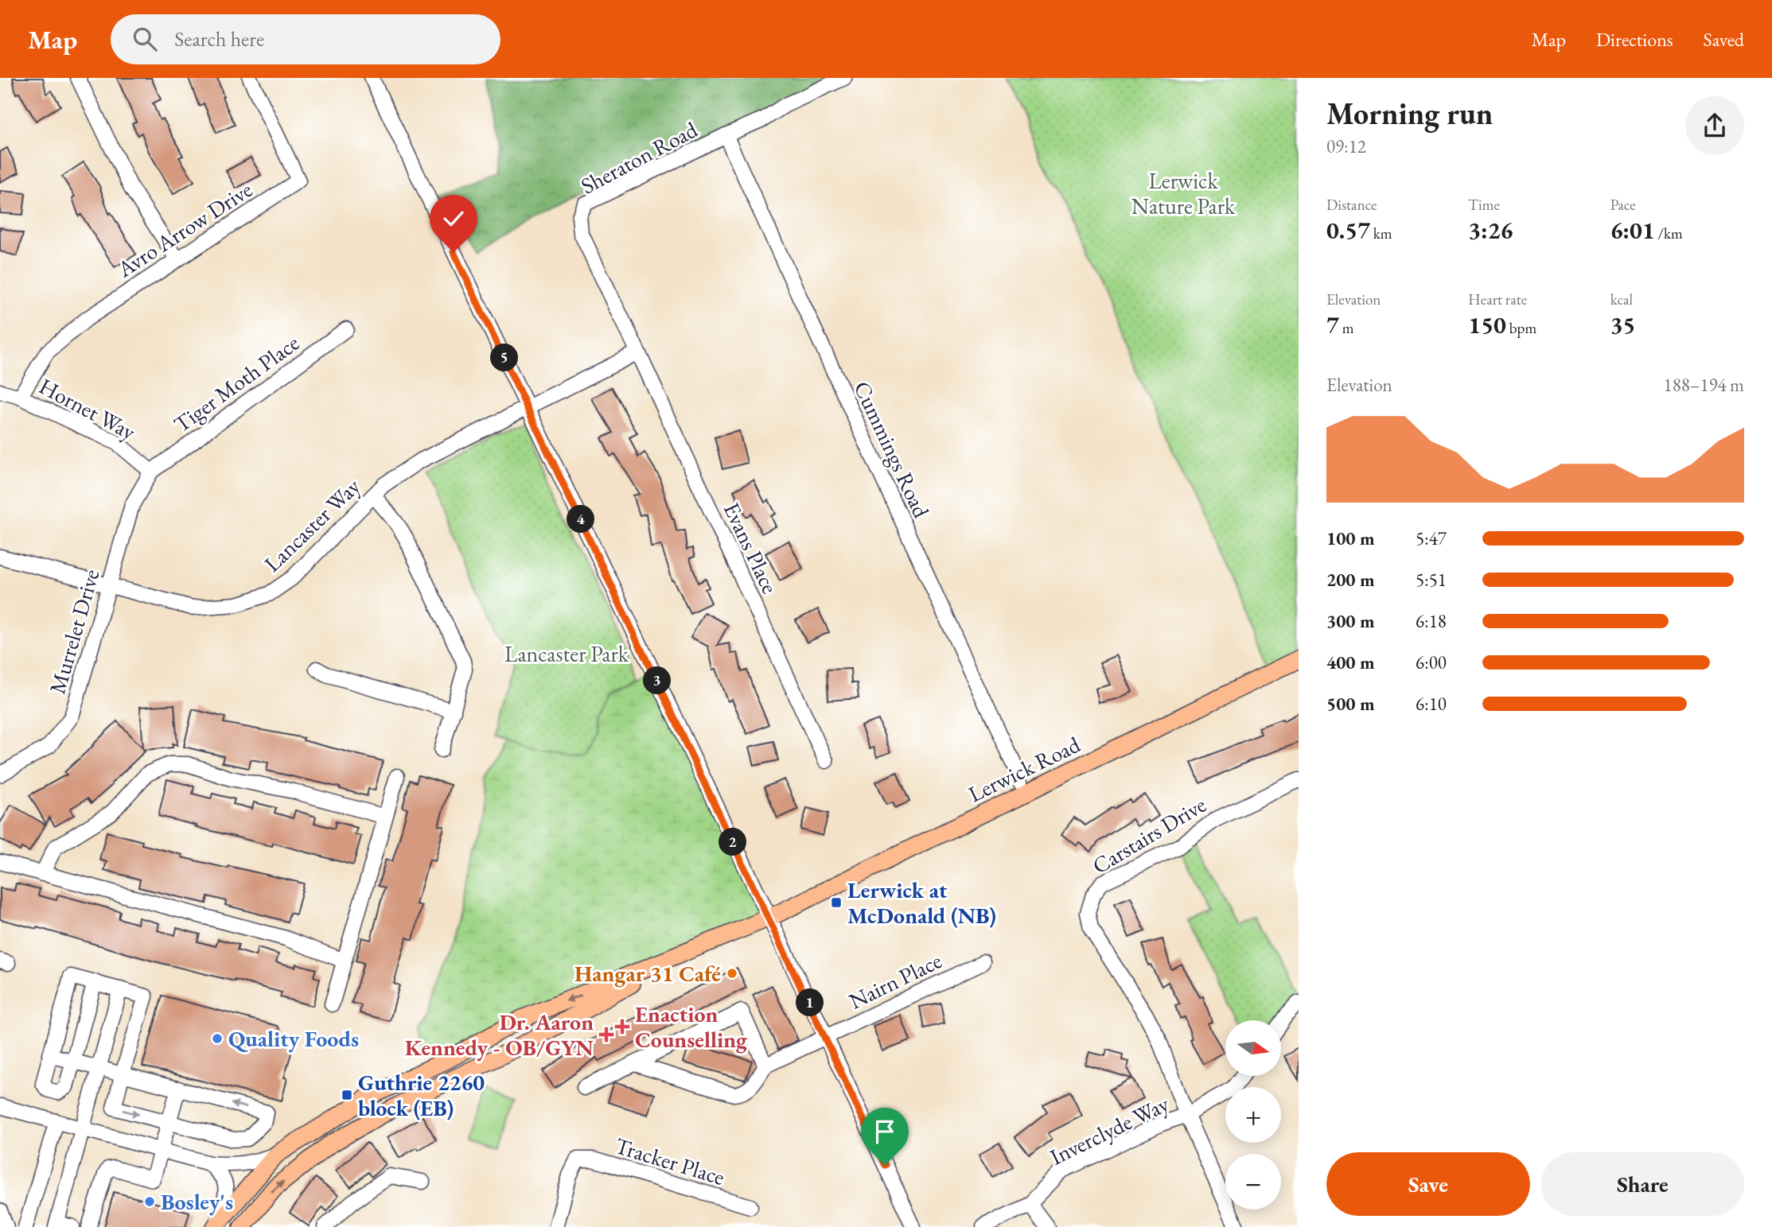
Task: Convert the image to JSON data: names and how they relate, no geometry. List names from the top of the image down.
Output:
{
  "streets": {
    "main road": ["Lerwick Road"],
    "street": [
      "Sheraton Road",
      "Avro Arrow Drive",
      "Tiger Moth Place",
      "Hornet Way",
      "Cummings Road",
      "Lancaster Way",
      "Evans Place",
      "Murrelet Drive",
      "Carstairs Drive",
      "Nairn Place",
      "Inverclyde Way",
      "Tracker Place"
    ]
  },
  "crossings": [
    ["Sheraton Road", "Cummings Road"],
    ["Sheraton Road", "Evans Place"],
    ["Avro Arrow Drive", "Hornet Way"],
    ["Tiger Moth Place", "Hornet Way"],
    ["Tiger Moth Place", "Murrelet Drive"],
    ["Hornet Way", "Murrelet Drive"],
    ["Lancaster Way", "Murrelet Drive"],
    ["Carstairs Drive", "Inverclyde Way"]
  ],
  "parks": ["Lerwick Nature Park", "Lancaster Park"],
  "places": {
    "transit": ["Lerwick at McDonald (NB)", "Guthrie 2260 block (EB)"],
    "other": ["Hangar 31 Café", "Quality Foods", "Bosley's"],
    "health": ["Enaction Counselling", "Dr. Aaron Kennedy - OB/GYN"]
  },
  "north": "right",
  "page": {
    "header": "Map",
    "search": "Search here",
    "nav": ["Map", "Directions", "Saved"],
    "heading": ["Morning run", "09:12"],
    "stats": [
      ["Distance", "0.57 km"],
      ["Time", "3:26"],
      ["Pace", "6:01 /km"],
      ["Elevation", "7 m"],
      ["Heart rate", "150 bpm"],
      ["kcal", "35"]
    ],
    "pins": [
      "5",
      "4",
      "3",
      "2",
      "1"
    ],
    "chart": ["Elevation", "188–194 m"],
    "list": [
      {
        "name": "100 m",
        "note": "5:47"
      },
      {
        "name": "200 m",
        "note": "5:51"
      },
      {
        "name": "300 m",
        "note": "6:18"
      },
      {
        "name": "400 m",
        "note": "6:00"
      },
      {
        "name": "500 m",
        "note": "6:10"
      }
    ],
    "map_buttons": ["+", "−"],
    "buttons": ["Save", "Share"]
  }
}
